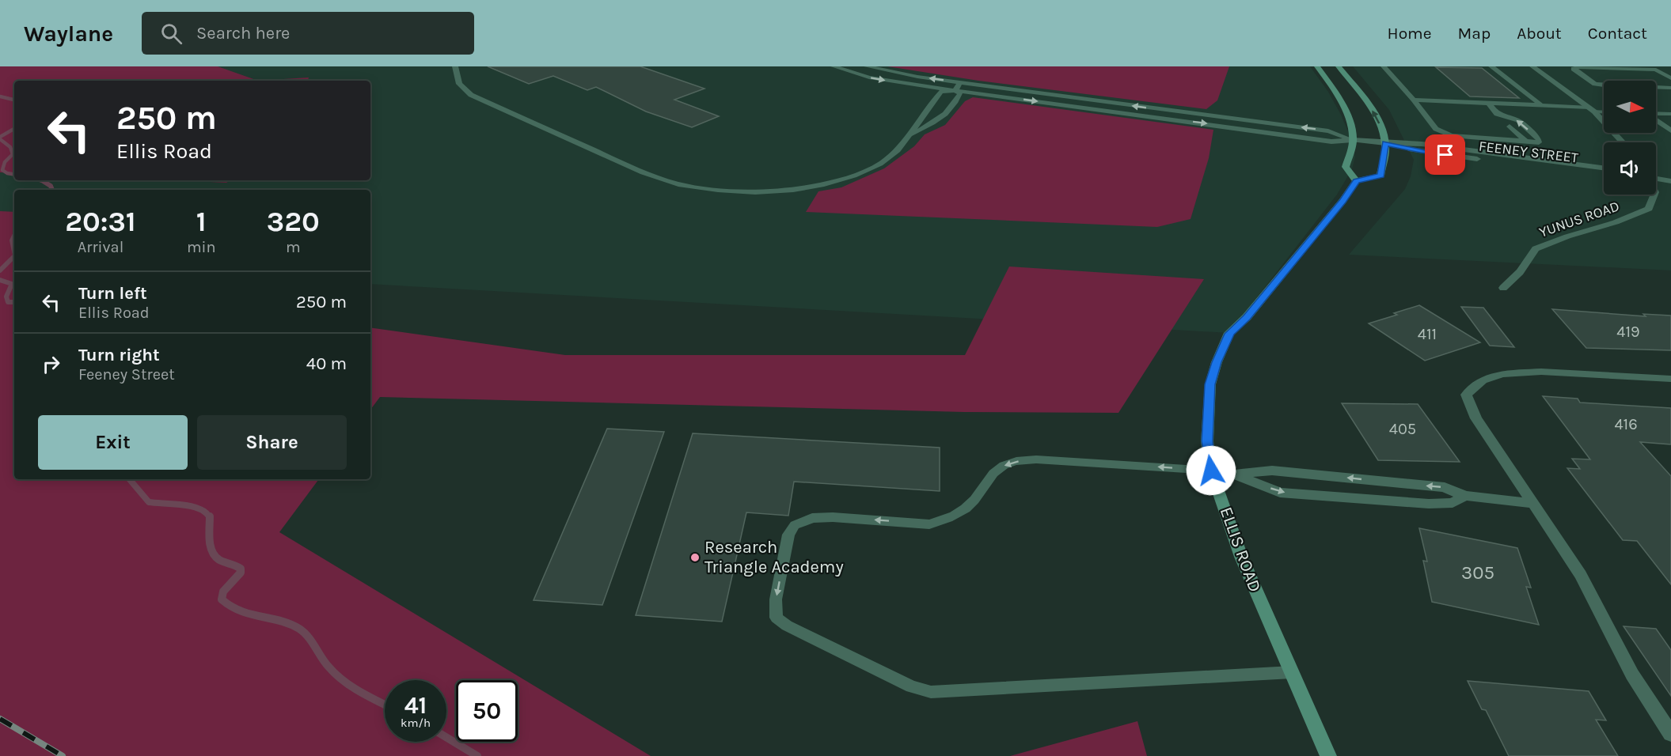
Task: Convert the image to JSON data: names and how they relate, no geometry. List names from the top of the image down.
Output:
{
  "streets": {
    "main road": ["ELLIS ROAD"],
    "street": ["FEENEY STREET", "YUNUS ROAD"]
  },
  "places": ["Research Triangle Academy"],
  "house_numbers": [
    "419",
    "411",
    "416",
    "405",
    "305"
  ],
  "north": "right",
  "page": {
    "header": "Waylane",
    "search": "Search here",
    "nav": [
      "Home",
      "Map",
      "About",
      "Contact"
    ],
    "turn": ["250 m", "Ellis Road"],
    "eta": [
      "20:31",
      "Arrival",
      "1",
      "min",
      "320",
      "m"
    ],
    "list": [
      {
        "name": "Turn left",
        "note": "Ellis Road",
        "value": "250 m"
      },
      {
        "name": "Turn right",
        "note": "Feeney Street",
        "value": "40 m"
      }
    ],
    "buttons": ["Exit", "Share"],
    "speed": "41 km/h",
    "limit": "50"
  }
}
